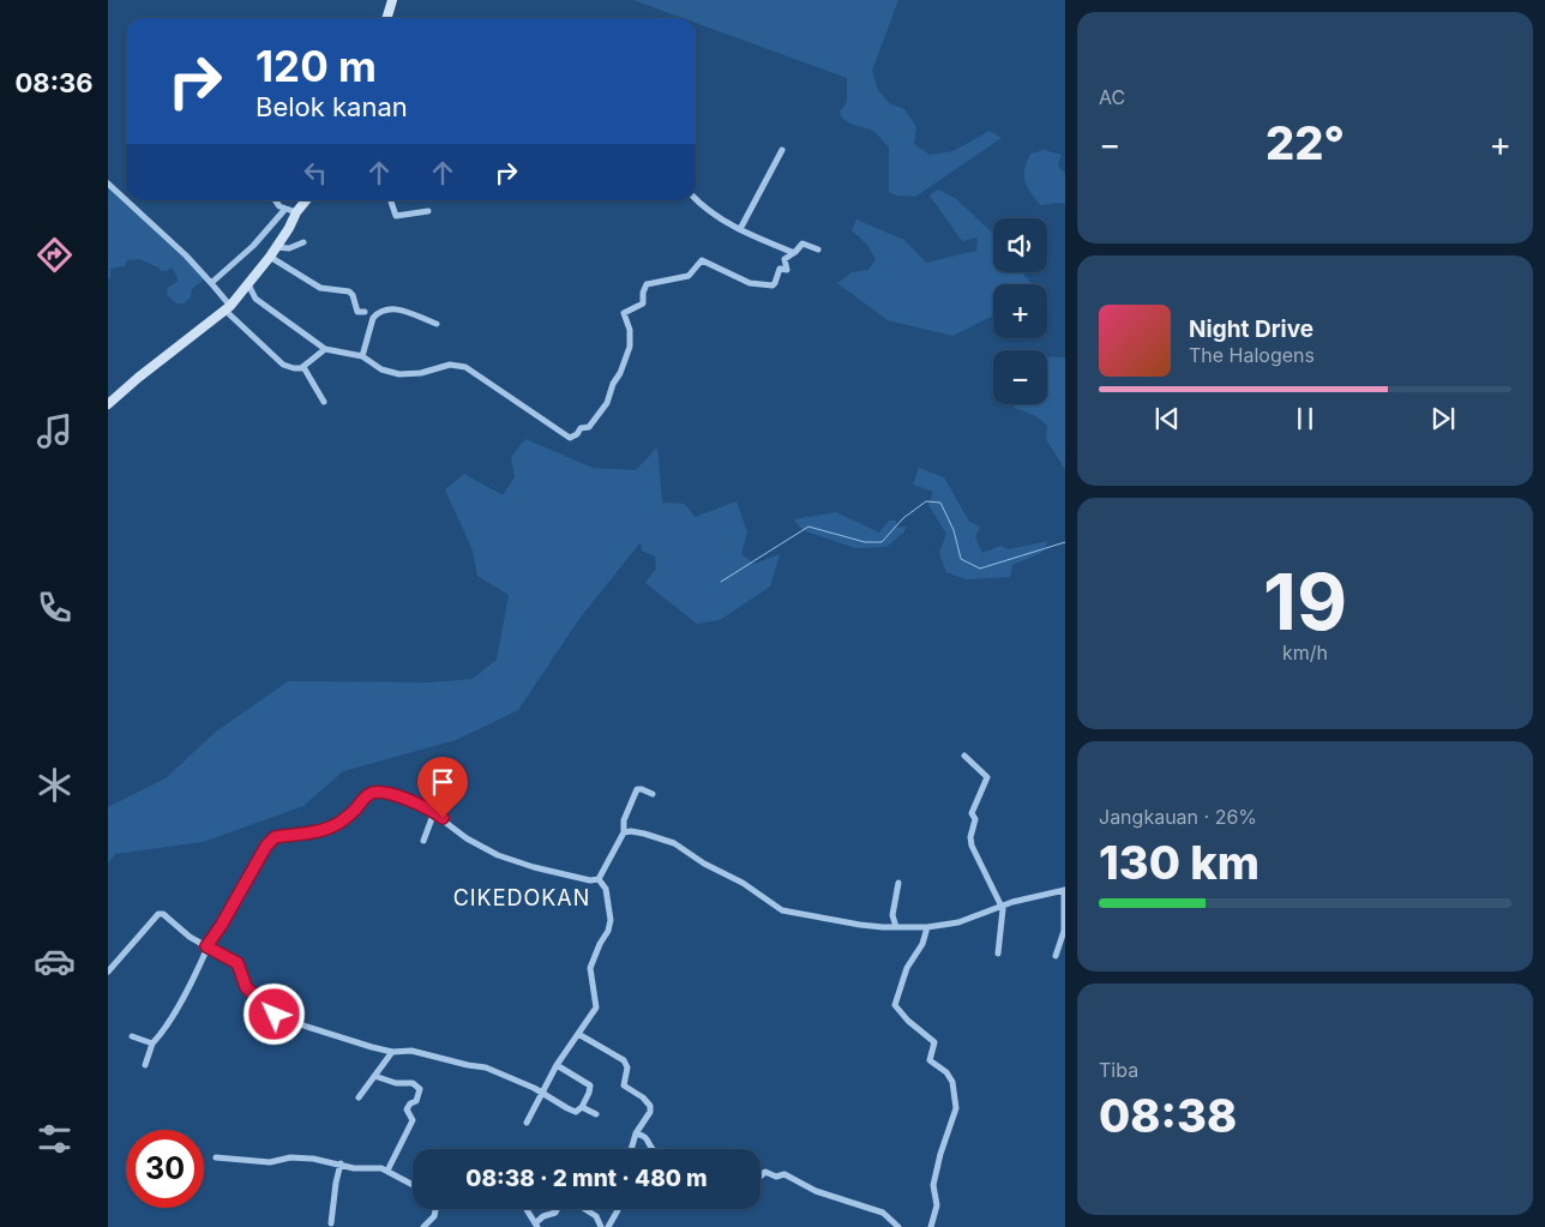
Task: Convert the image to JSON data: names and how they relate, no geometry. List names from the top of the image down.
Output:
{
  "districts": ["CIKEDOKAN"],
  "page": {
    "tabs": "08:36",
    "tile": [
      "AC",
      ["19", "km/h"],
      ["Jangkauan · 26%", "130 km"],
      ["Tiba", "08:38"]
    ],
    "turn": ["120 m", "Belok kanan"],
    "heat": ["−", "22°", "+"],
    "map_buttons": ["+", "−"],
    "song": ["Night Drive", "The Halogens"],
    "limit": "30",
    "trip": "08:38 · 2 mnt · 480 m"
  }
}
